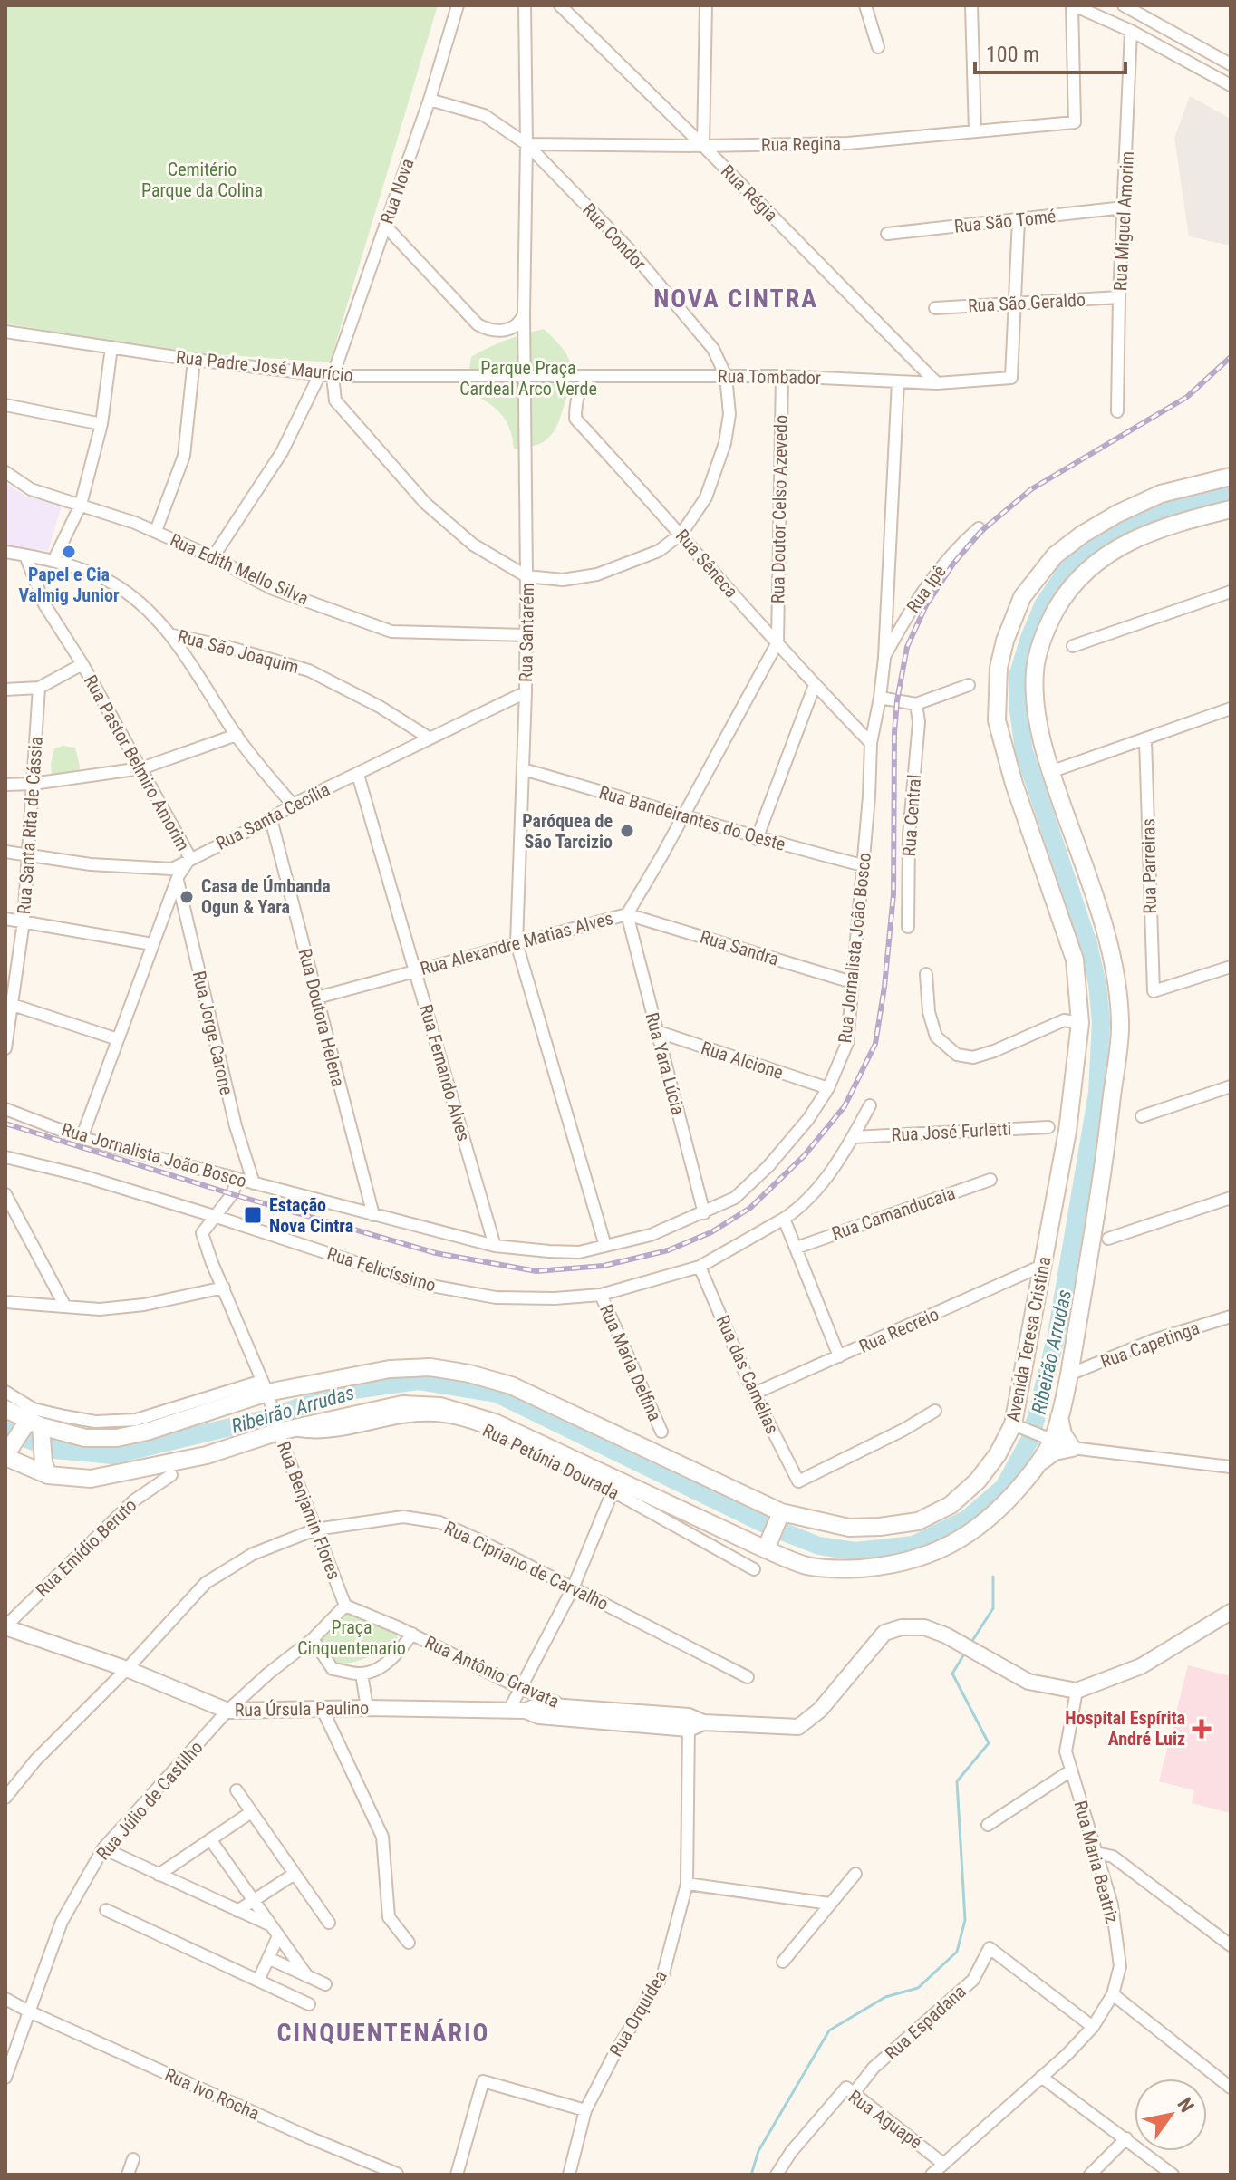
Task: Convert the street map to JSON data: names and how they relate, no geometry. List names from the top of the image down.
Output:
{
  "streets": {
    "main road": ["Avenida Teresa Cristina"],
    "street": [
      "Rua Regina",
      "Rua Nova",
      "Rua Régia",
      "Rua São Tomé",
      "Rua Miguel Amorim",
      "Rua Condor",
      "Rua São Geraldo",
      "Rua Padre José Maurício",
      "Rua Tombador",
      "Rua Doutor Celso Azevedo",
      "Rua Sêneca",
      "Rua Edith Mello Silva",
      "Rua Ipê",
      "Rua Santarém",
      "Rua São Joaquim",
      "Rua Pastor Belmiro Amorim",
      "Rua Central",
      "Rua Santa Cecília",
      "Rua Bandeirantes do Oeste",
      "Rua Santa Rita de Cássia",
      "Rua Parreiras",
      "Rua Alexandre Matias Alves",
      "Rua Sandra",
      "Rua Jornalista João Bosco",
      "Rua Doutora Helena",
      "Rua Jorge Carone",
      "Rua Alcione",
      "Rua Yara Lúcia",
      "Rua Fernando Alves",
      "Rua José Furletti",
      "Rua Camanducaia",
      "Rua Felicíssimo",
      "Rua Recreio",
      "Rua Capetinga",
      "Rua Maria Delfina",
      "Rua das Camélias",
      "Rua Petúnia Dourada",
      "Rua Benjamin Flores",
      "Rua Emídio Beruto",
      "Rua Cipriano de Carvalho",
      "Rua Antônio Gravata",
      "Rua Úrsula Paulino",
      "Rua Júlio de Castilho",
      "Rua Maria Beatriz",
      "Rua Orquídea",
      "Rua Espadana",
      "Rua Ivo Rocha",
      "Rua Aguapé"
    ]
  },
  "crossings": [
    ["Rua Regina", "Rua Régia"],
    ["Rua Regina", "Rua Condor"],
    ["Rua Regina", "Rua Santarém"],
    ["Rua Nova", "Rua Condor"],
    ["Rua Nova", "Rua Padre José Maurício"],
    ["Rua Régia", "Rua Tombador"],
    ["Rua São Tomé", "Rua Miguel Amorim"],
    ["Rua Miguel Amorim", "Rua São Geraldo"],
    ["Rua Condor", "Rua Padre José Maurício"],
    ["Rua Condor", "Rua Tombador"],
    ["Rua Condor", "Rua Sêneca"],
    ["Rua Condor", "Rua Santarém"],
    ["Rua São Geraldo", "Rua Tombador"],
    ["Rua Padre José Maurício", "Rua Tombador"],
    ["Rua Padre José Maurício", "Rua Santarém"],
    ["Rua Tombador", "Rua Doutor Celso Azevedo"],
    ["Rua Tombador", "Rua Sêneca"],
    ["Rua Tombador", "Rua Santarém"],
    ["Rua Tombador", "Rua Jornalista João Bosco"],
    ["Rua Doutor Celso Azevedo", "Rua Sêneca"],
    ["Rua Doutor Celso Azevedo", "Rua Alexandre Matias Alves"],
    ["Rua Sêneca", "Rua Alexandre Matias Alves"],
    ["Rua Sêneca", "Rua Jornalista João Bosco"],
    ["Rua Edith Mello Silva", "Rua Santarém"],
    ["Rua Ipê", "Rua Jornalista João Bosco"],
    ["Rua Santarém", "Rua Santa Cecília"],
    ["Rua Santarém", "Rua Bandeirantes do Oeste"],
    ["Rua Santarém", "Rua Alexandre Matias Alves"],
    ["Rua Santarém", "Rua Jornalista João Bosco"],
    ["Rua São Joaquim", "Rua Pastor Belmiro Amorim"],
    ["Rua São Joaquim", "Rua Santa Cecília"],
    ["Rua Pastor Belmiro Amorim", "Rua Santa Cecília"],
    ["Rua Pastor Belmiro Amorim", "Rua Jornalista João Bosco"],
    ["Rua Pastor Belmiro Amorim", "Rua Jorge Carone"],
    ["Rua Santa Cecília", "Rua Santa Rita de Cássia"],
    ["Rua Santa Cecília", "Rua Doutora Helena"],
    ["Rua Santa Cecília", "Rua Fernando Alves"],
    ["Rua Bandeirantes do Oeste", "Rua Alexandre Matias Alves"],
    ["Rua Bandeirantes do Oeste", "Rua Jornalista João Bosco"],
    ["Rua Alexandre Matias Alves", "Rua Sandra"],
    ["Rua Alexandre Matias Alves", "Rua Doutora Helena"],
    ["Rua Alexandre Matias Alves", "Rua Yara Lúcia"],
    ["Rua Alexandre Matias Alves", "Rua Fernando Alves"],
    ["Rua Sandra", "Rua Jornalista João Bosco"],
    ["Rua Sandra", "Rua Yara Lúcia"],
    ["Rua Jornalista João Bosco", "Rua Doutora Helena"],
    ["Rua Jornalista João Bosco", "Rua Jorge Carone"],
    ["Rua Jornalista João Bosco", "Rua Alcione"],
    ["Rua Jornalista João Bosco", "Rua Yara Lúcia"],
    ["Rua Jornalista João Bosco", "Rua Fernando Alves"],
    ["Rua Alcione", "Rua Yara Lúcia"],
    ["Rua José Furletti", "Rua Felicíssimo"],
    ["Rua Felicíssimo", "Rua Maria Delfina"],
    ["Rua Felicíssimo", "Rua das Camélias"],
    ["Rua Felicíssimo", "Rua Benjamin Flores"],
    ["Rua Recreio", "Avenida Teresa Cristina"],
    ["Rua Recreio", "Rua das Camélias"],
    ["Avenida Teresa Cristina", "Rua Benjamin Flores"],
    ["Rua Petúnia Dourada", "Rua Benjamin Flores"],
    ["Rua Benjamin Flores", "Rua Cipriano de Carvalho"],
    ["Rua Benjamin Flores", "Rua Antônio Gravata"],
    ["Rua Benjamin Flores", "Rua Júlio de Castilho"],
    ["Rua Emídio Beruto", "Rua Úrsula Paulino"],
    ["Rua Cipriano de Carvalho", "Rua Úrsula Paulino"],
    ["Rua Antônio Gravata", "Rua Úrsula Paulino"],
    ["Rua Antônio Gravata", "Rua Júlio de Castilho"],
    ["Rua Úrsula Paulino", "Rua Júlio de Castilho"],
    ["Rua Úrsula Paulino", "Rua Maria Beatriz"],
    ["Rua Úrsula Paulino", "Rua Orquídea"],
    ["Rua Júlio de Castilho", "Rua Ivo Rocha"],
    ["Rua Maria Beatriz", "Rua Espadana"],
    ["Rua Maria Beatriz", "Rua Aguapé"],
    ["Rua Espadana", "Rua Aguapé"]
  ],
  "districts": ["NOVA CINTRA", "CINQUENTENÁRIO"],
  "water": ["Ribeirão Arrudas"],
  "parks": ["Cemitério Parque da Colina", "Parque Praça Cardeal Arco Verde", "Praça Cinquentenario"],
  "places": {
    "other": ["Papel e Cia Valmig Junior", "Paróquea de São Tarcizio", "Casa de Úmbanda Ogun & Yara"],
    "transit": ["Estação Nova Cintra"],
    "health": ["Hospital Espírita André Luiz"]
  },
  "scale_bar": "100 m",
  "north": "top right"
}
